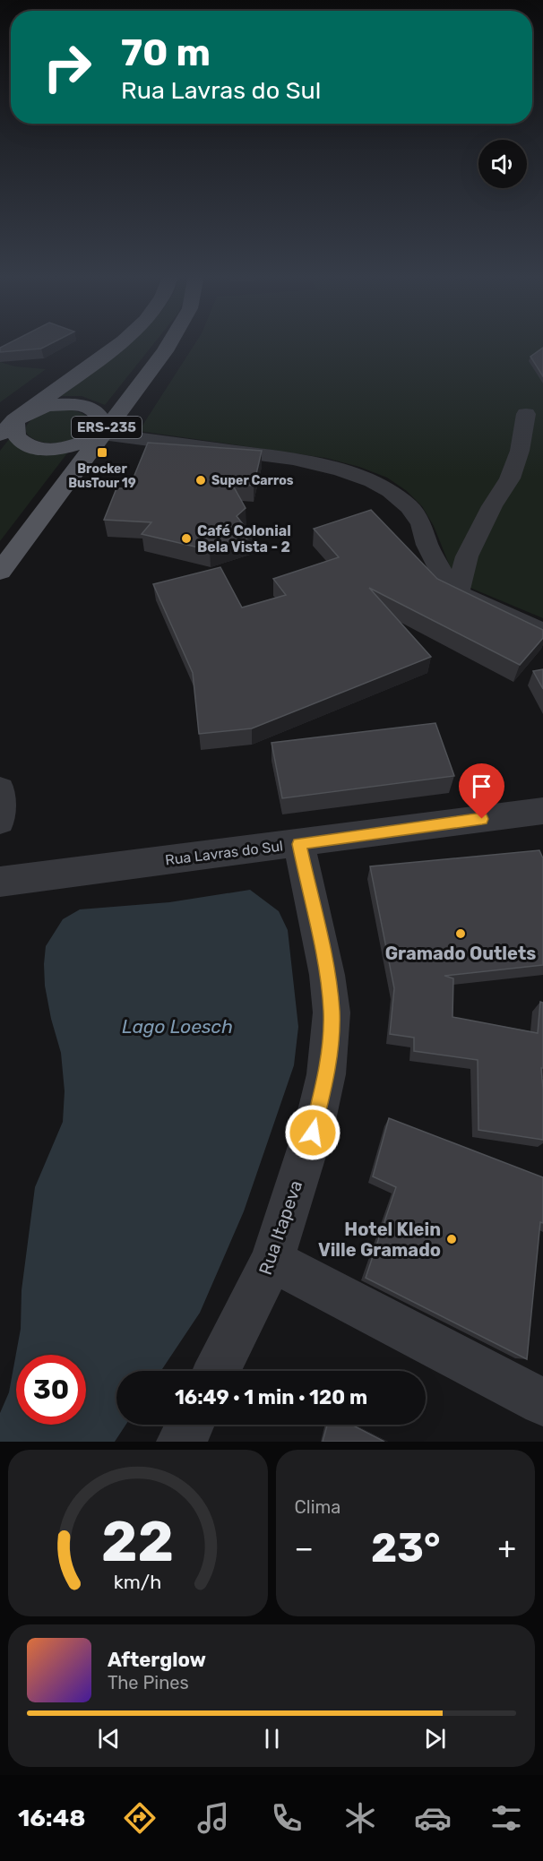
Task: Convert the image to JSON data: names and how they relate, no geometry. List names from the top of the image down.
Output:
{
  "streets": {
    "main road": ["ERS-235"],
    "street": ["Rua Lavras do Sul", "Rua Itapeva"]
  },
  "crossings": [
    ["Rua Lavras do Sul", "Rua Itapeva"]
  ],
  "water": ["Lago Loesch"],
  "places": {
    "transit": ["Brocker BusTour 19"],
    "other": [
      "Super Carros",
      "Café Colonial Bela Vista - 2",
      "Gramado Outlets",
      "Hotel Klein Ville Gramado"
    ]
  },
  "page": {
    "turn": ["70 m", "Rua Lavras do Sul"],
    "limit": "30",
    "trip": "16:49 · 1 min · 120 m",
    "tile": "Clima",
    "heat": ["−", "23°", "+"],
    "song": ["Afterglow", "The Pines"],
    "tabs": "16:48",
    "gauge": ["22", "km/h"]
  }
}
